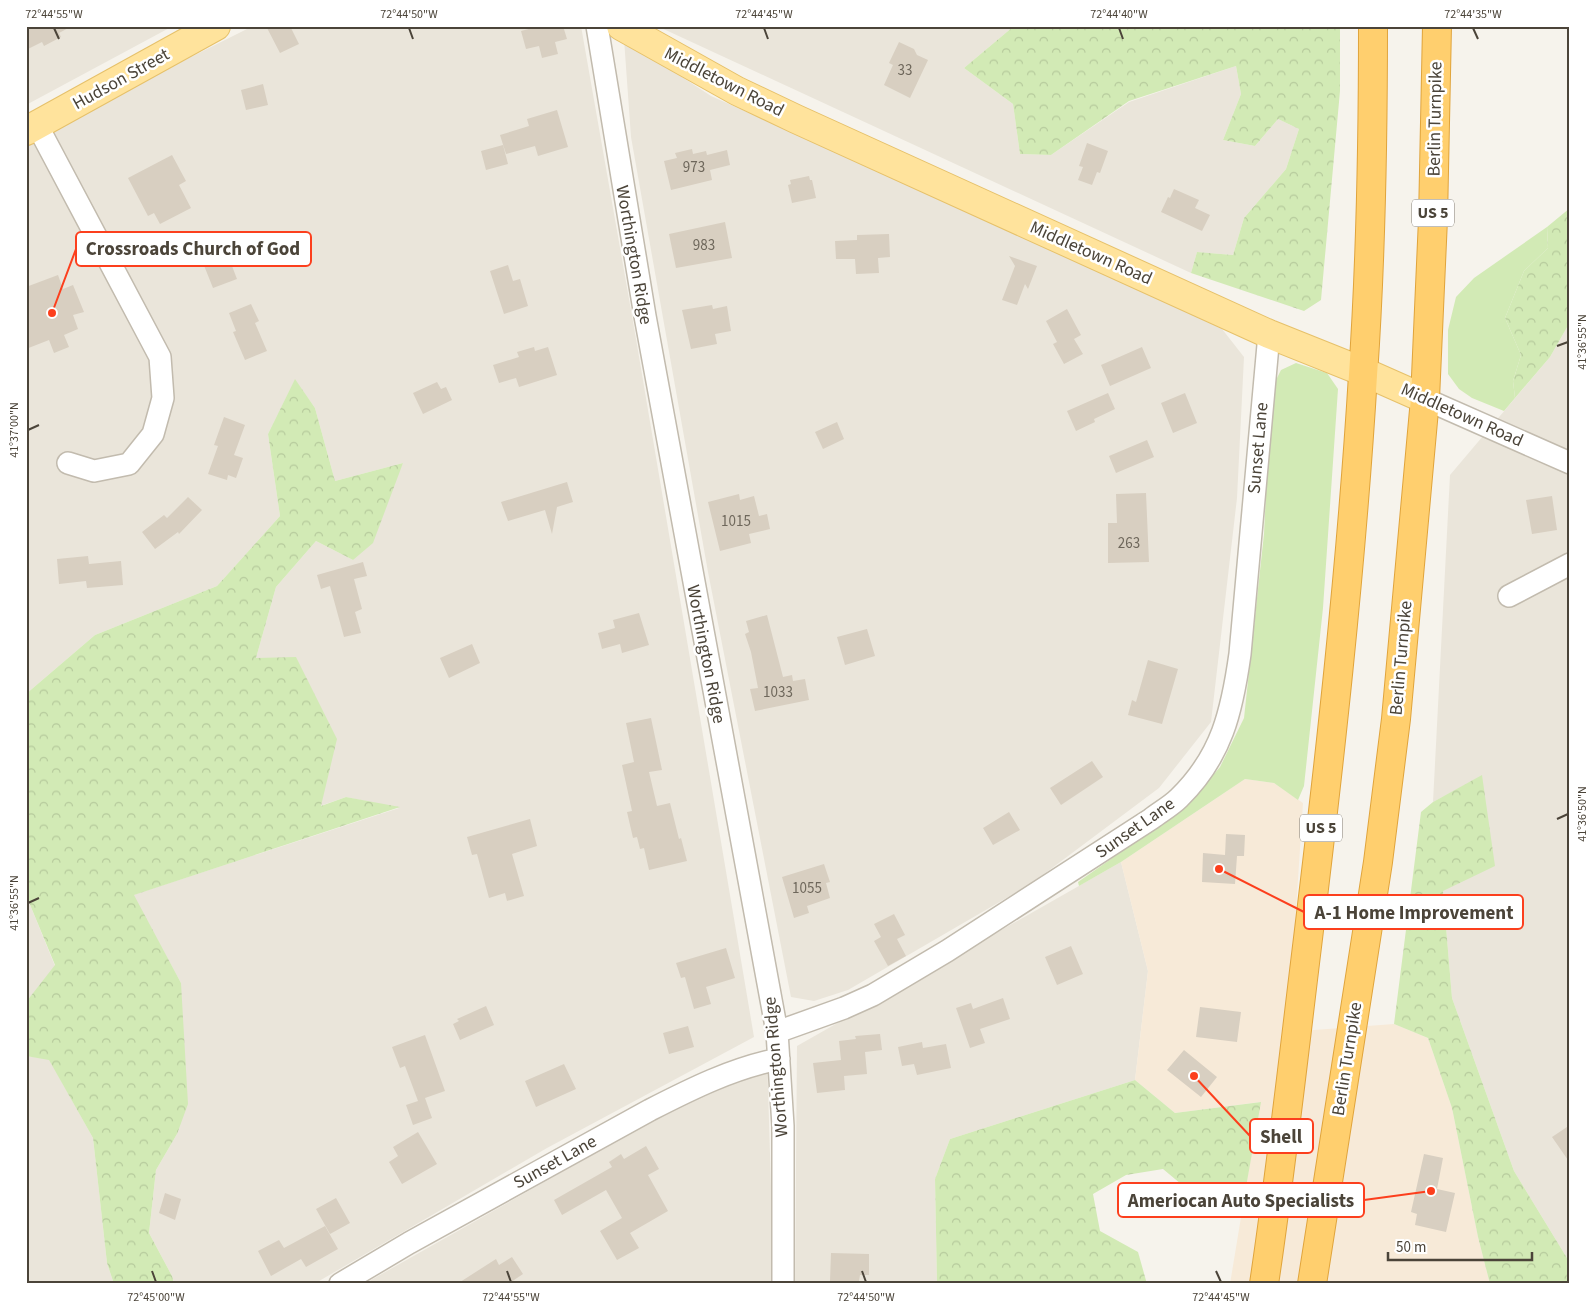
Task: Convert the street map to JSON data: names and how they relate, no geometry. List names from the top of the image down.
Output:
{
  "streets": {
    "highway": ["Berlin Turnpike", "US 5"],
    "main road": ["Hudson Street", "Middletown Road"],
    "street": ["Worthington Ridge", "Sunset Lane"]
  },
  "crossings": [
    ["Middletown Road", "Berlin Turnpike"],
    ["Middletown Road", "US 5"],
    ["Middletown Road", "Sunset Lane"],
    ["Worthington Ridge", "Sunset Lane"]
  ],
  "places": [
    "Crossroads Church of God",
    "A-1 Home Improvement",
    "Shell",
    "Ameriocan Auto Specialists"
  ],
  "house_numbers": [
    "33",
    "973",
    "983",
    "1015",
    "263",
    "1033",
    "1055"
  ],
  "scale_bar": "50 m",
  "coordinates": [
    "72°44'55\"W",
    "72°44'50\"W",
    "72°44'45\"W",
    "72°44'40\"W",
    "72°44'35\"W",
    "41°36'55\"N",
    "41°37'00\"N",
    "41°36'50\"N",
    "72°45'00\"W"
  ]
}
